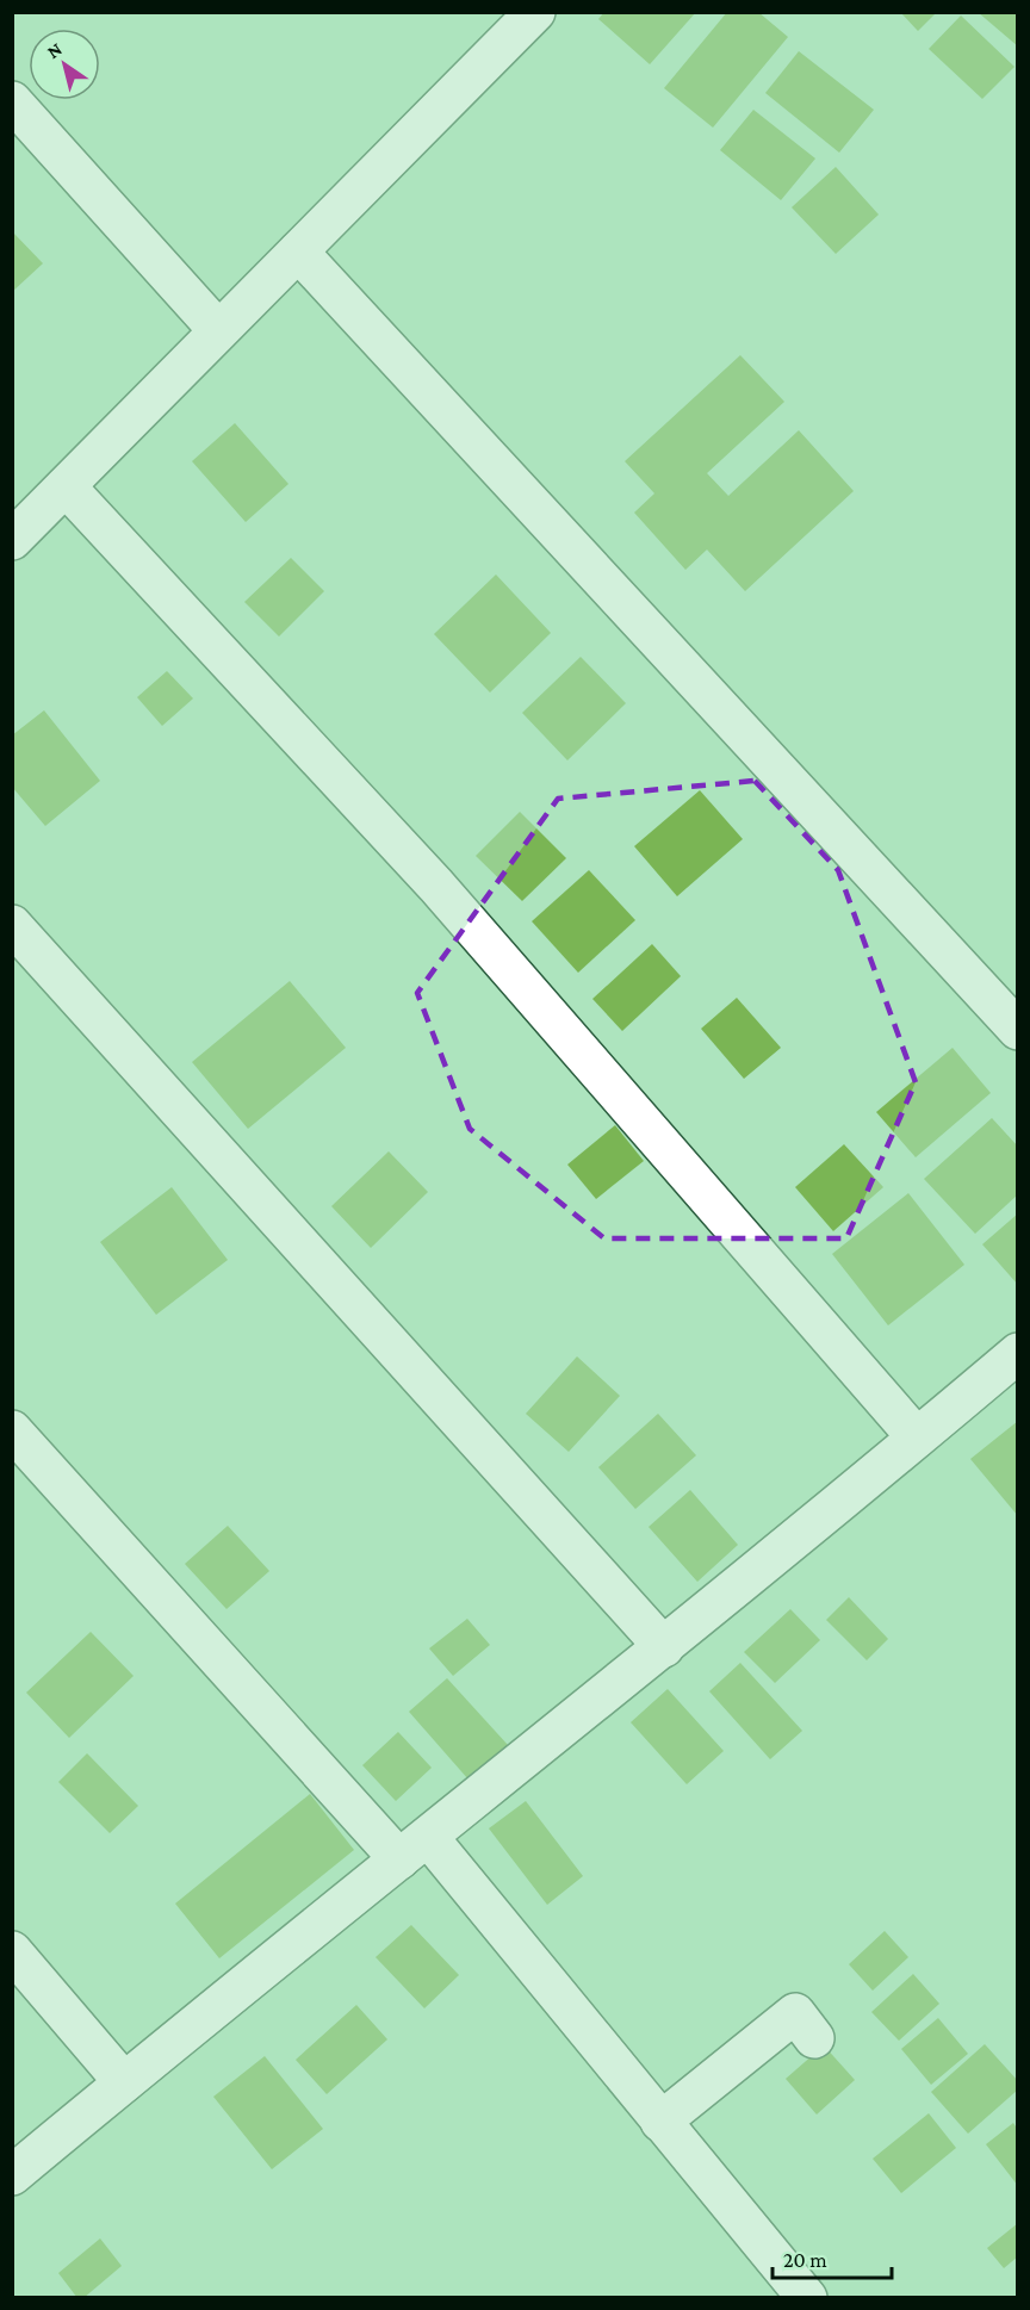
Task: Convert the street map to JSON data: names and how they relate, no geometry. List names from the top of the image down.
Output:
{
  "scale_bar": "20 m",
  "north": "top left"
}
